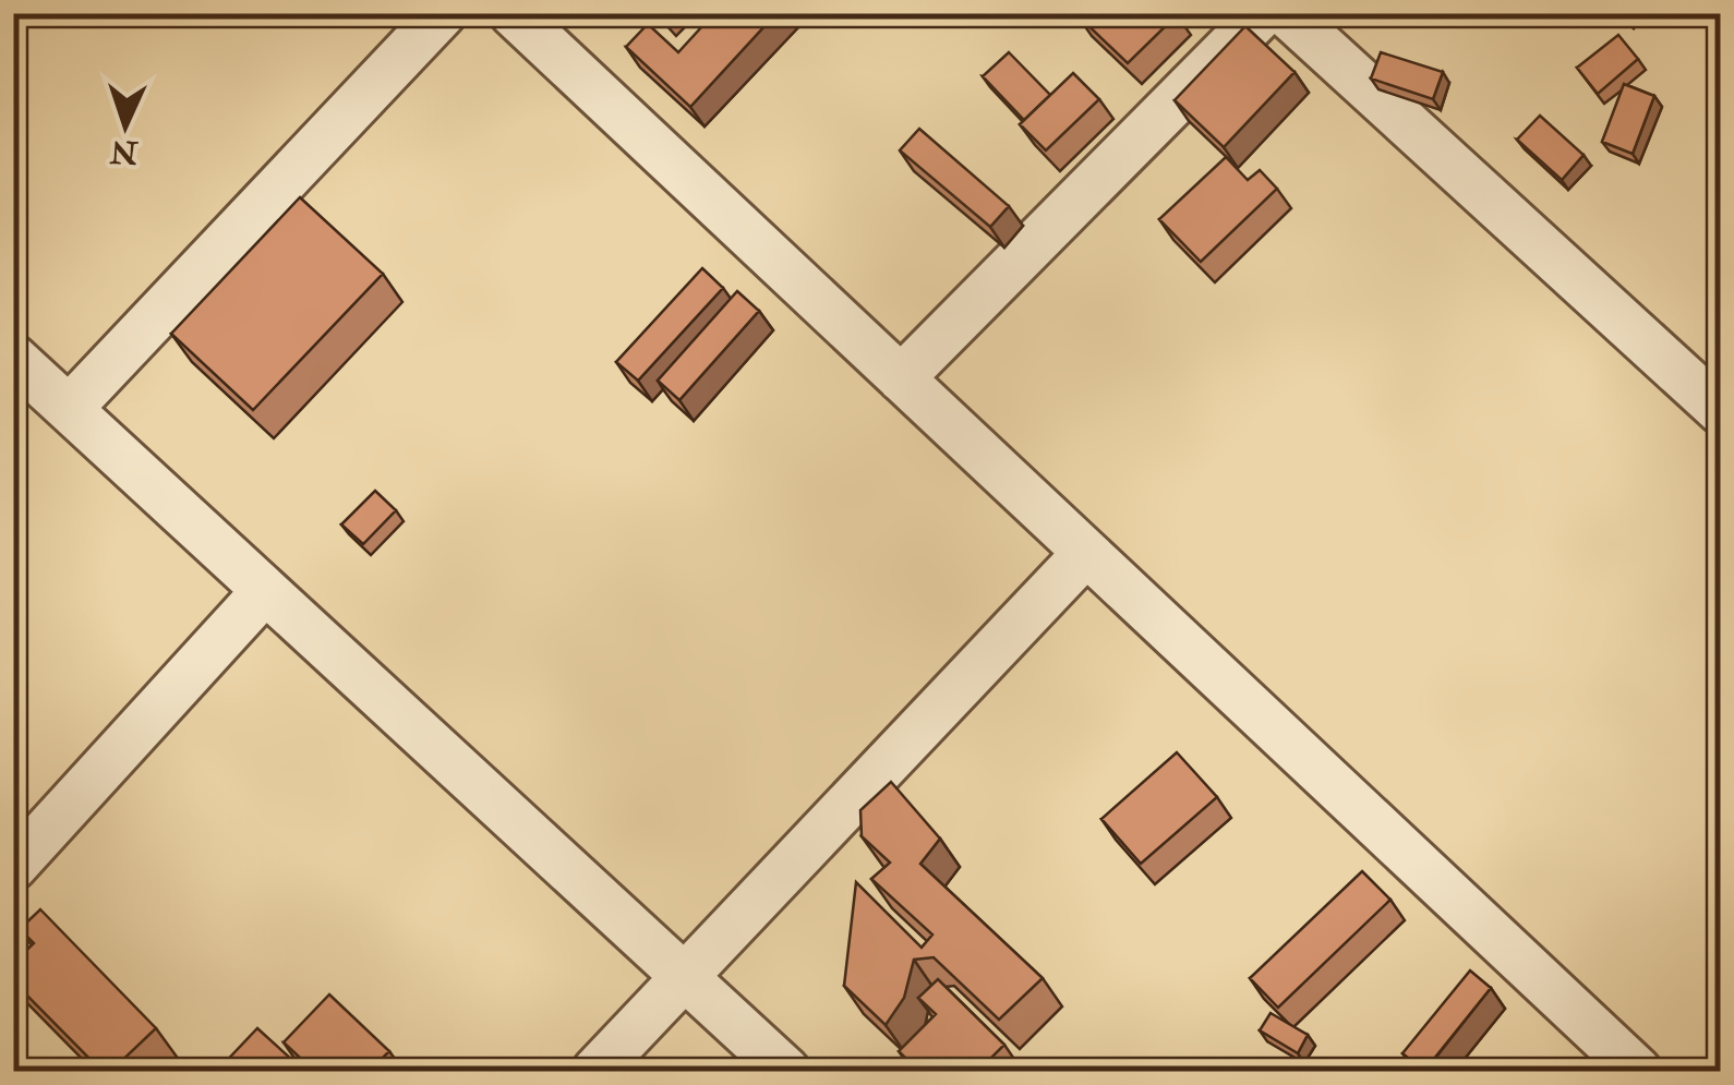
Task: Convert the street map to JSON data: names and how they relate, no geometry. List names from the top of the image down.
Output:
{
  "north": "bottom"
}
